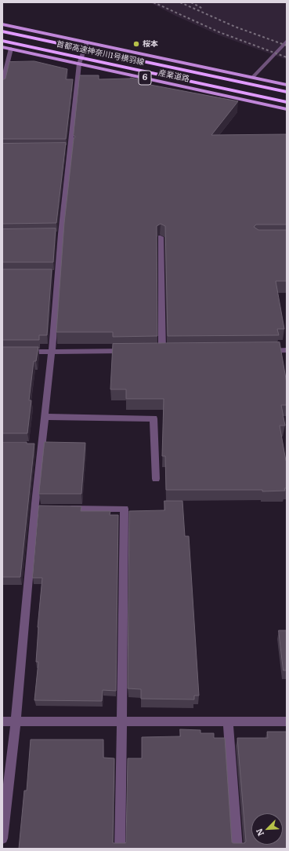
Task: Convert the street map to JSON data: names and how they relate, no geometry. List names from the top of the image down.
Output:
{
  "streets": {
    "highway": ["首都高速神奈川1号横羽線"],
    "main road": ["産業道路", "6"]
  },
  "places": ["桜本"],
  "north": "bottom left"
}
